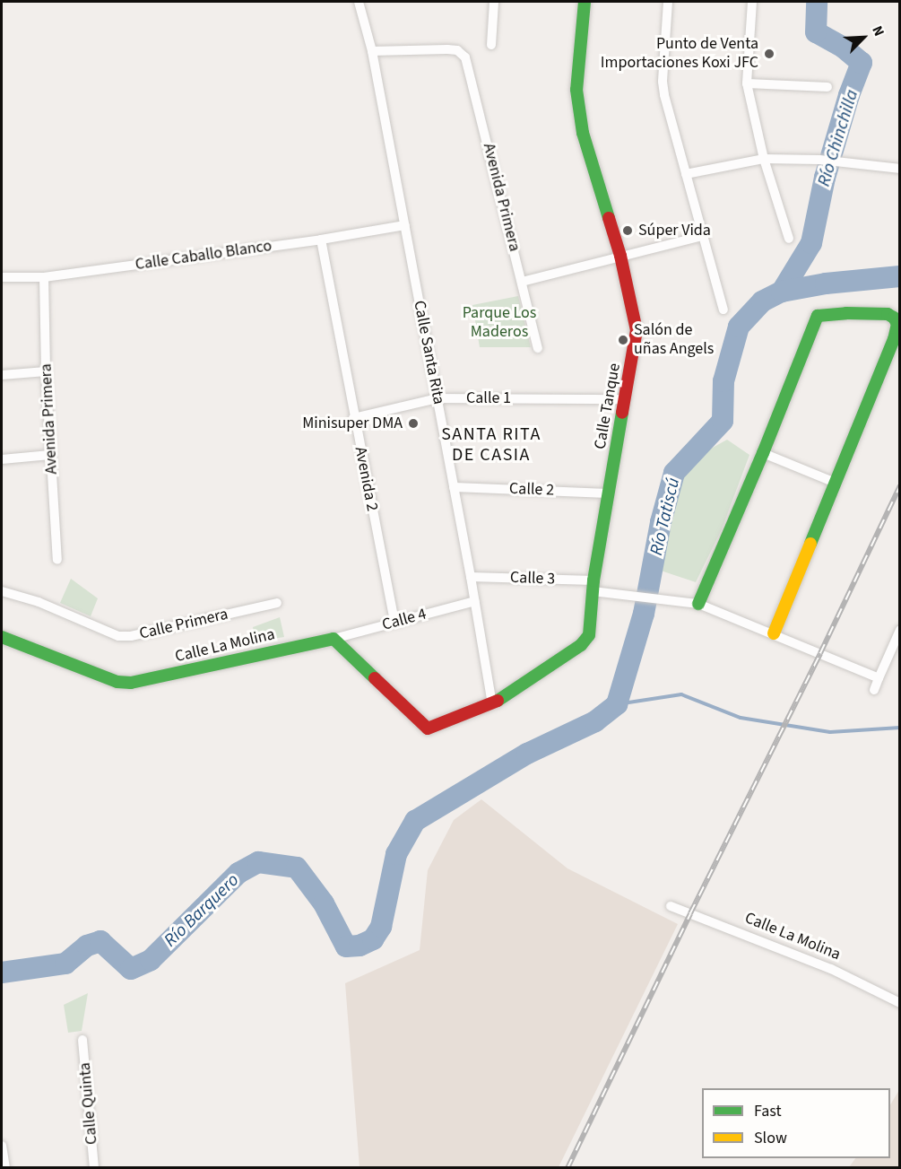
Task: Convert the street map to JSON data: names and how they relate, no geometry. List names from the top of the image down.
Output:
{
  "streets": {
    "street": [
      "Avenida Primera",
      "Calle Caballo Blanco",
      "Calle Santa Rita",
      "Calle 1",
      "Calle Tanque",
      "Avenida 2",
      "Calle 2",
      "Calle 3",
      "Calle 4",
      "Calle Primera",
      "Calle La Molina",
      "Calle Quinta"
    ]
  },
  "crossings": [
    ["Avenida Primera", "Calle Caballo Blanco"],
    ["Avenida Primera", "Calle Santa Rita"],
    ["Calle Caballo Blanco", "Calle Santa Rita"],
    ["Calle Caballo Blanco", "Avenida 2"],
    ["Calle Santa Rita", "Calle 1"],
    ["Calle Santa Rita", "Calle Tanque"],
    ["Calle Santa Rita", "Calle 2"],
    ["Calle Santa Rita", "Calle 3"],
    ["Calle Santa Rita", "Calle 4"],
    ["Calle 1", "Calle Tanque"],
    ["Calle 1", "Avenida 2"],
    ["Calle Tanque", "Calle 2"],
    ["Calle Tanque", "Calle 3"],
    ["Calle Tanque", "Calle 4"],
    ["Calle Tanque", "Calle La Molina"],
    ["Avenida 2", "Calle 4"],
    ["Calle 4", "Calle La Molina"]
  ],
  "districts": ["SANTA RITA DE CASIA"],
  "water": ["Río Chinchilla", "Río Tatiscú", "Río Barquero"],
  "parks": ["Parque Los Maderos"],
  "places": [
    "Punto de Venta Importaciones Koxi JFC",
    "Súper Vida",
    "Salón de uñas Angels",
    "Minisuper DMA"
  ],
  "legend": ["Fast", "Slow"],
  "north": "top right"
}
